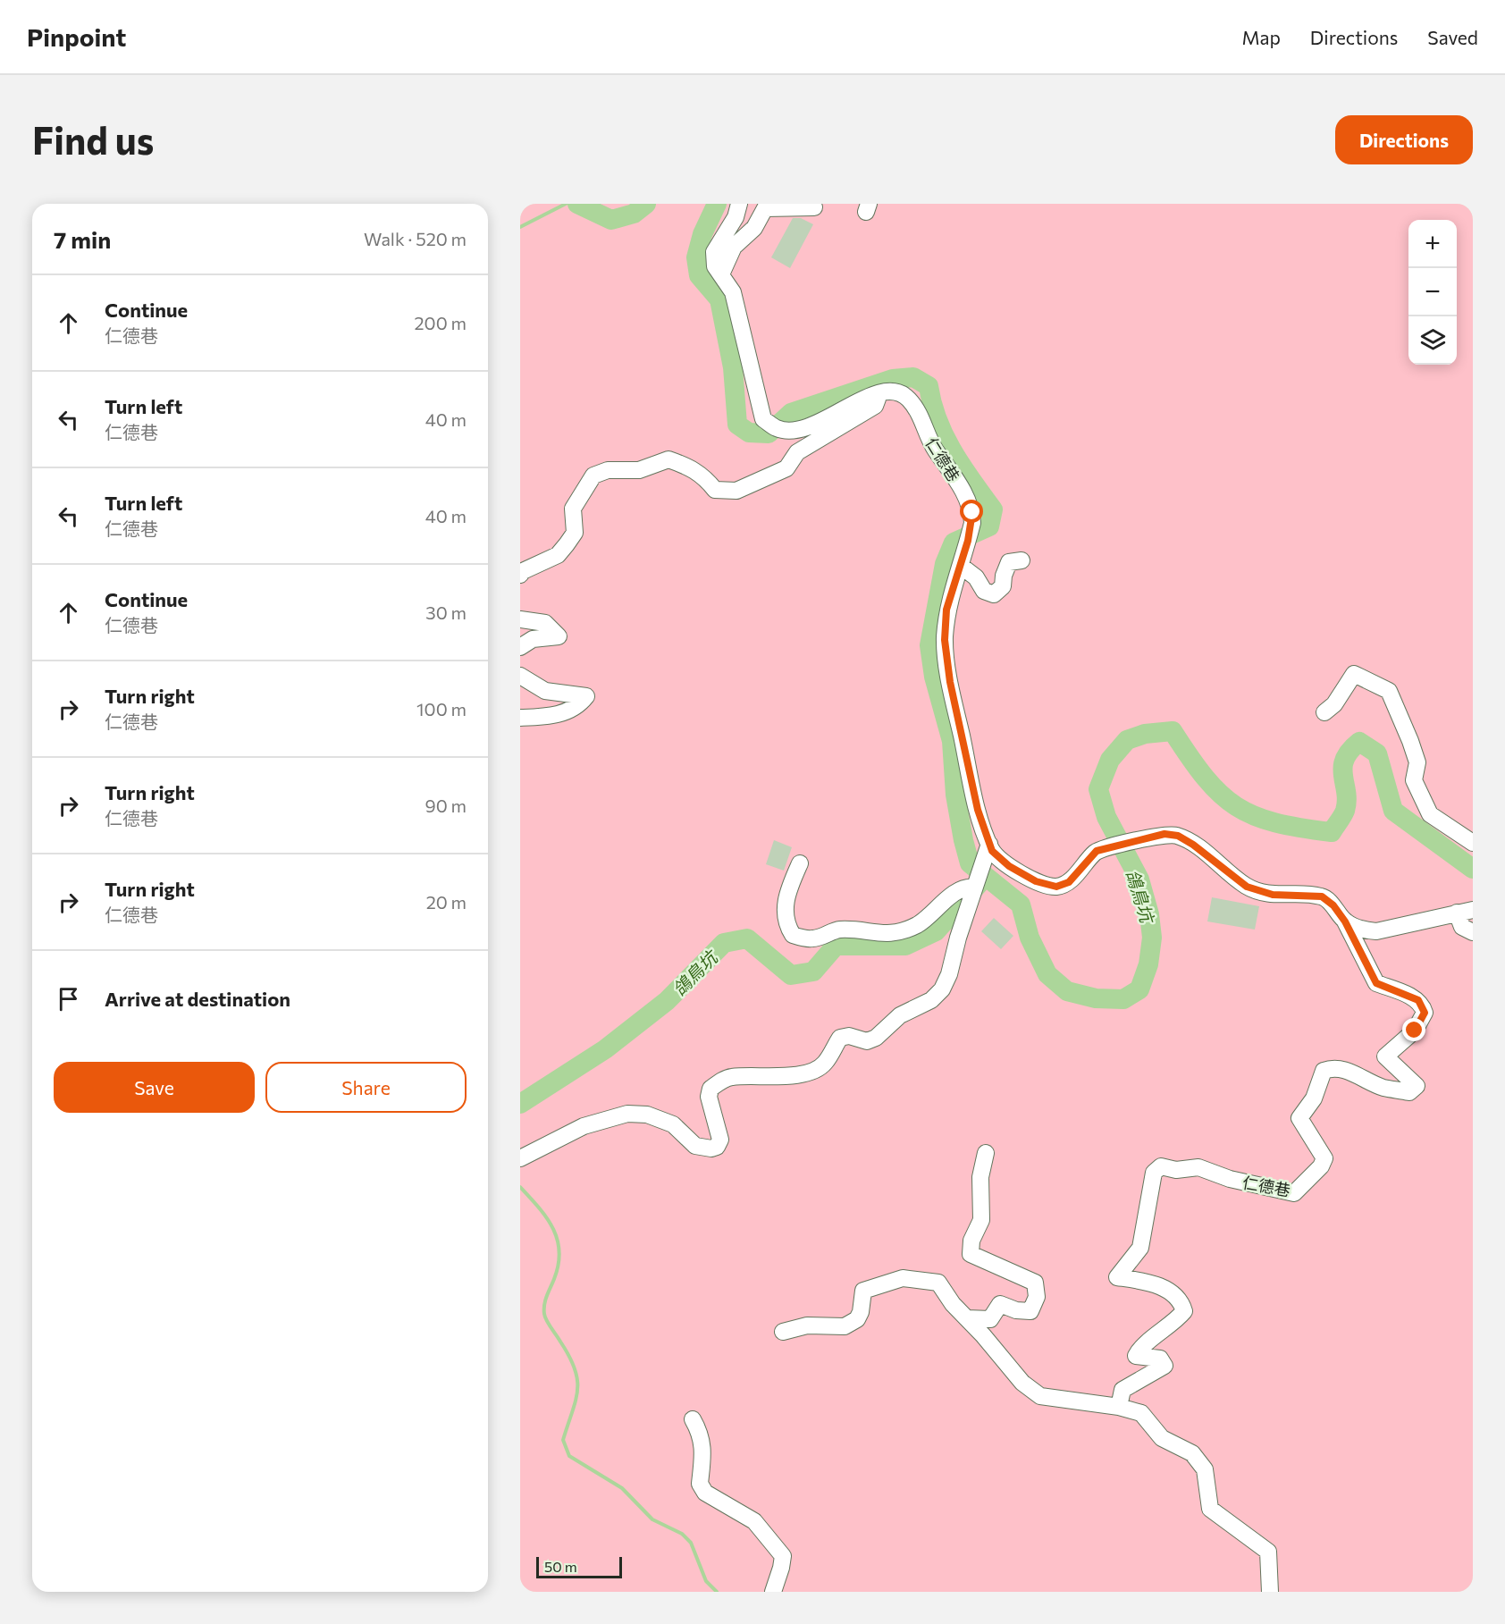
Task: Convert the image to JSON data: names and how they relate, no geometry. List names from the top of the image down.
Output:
{
  "streets": {
    "street": ["仁德巷"]
  },
  "water": ["鴿鳥坑"],
  "scale_bar": "50 m",
  "page": {
    "header": "Pinpoint",
    "nav": ["Map", "Directions", "Saved"],
    "buttons": [
      "Directions",
      ["Save", "Share"]
    ],
    "title": "Find us",
    "heading": ["7 min", "Walk · 520 m"],
    "map_buttons": ["+", "−"],
    "list": [
      ["Continue", "仁德巷", "200 m"],
      ["Turn left", "仁德巷", "40 m"],
      ["Turn left", "仁德巷", "40 m"],
      ["Continue", "仁德巷", "30 m"],
      ["Turn right", "仁德巷", "100 m"],
      ["Turn right", "仁德巷", "90 m"],
      ["Turn right", "仁德巷", "20 m"],
      "Arrive at destination"
    ],
    "scale": "50 m"
  }
}
